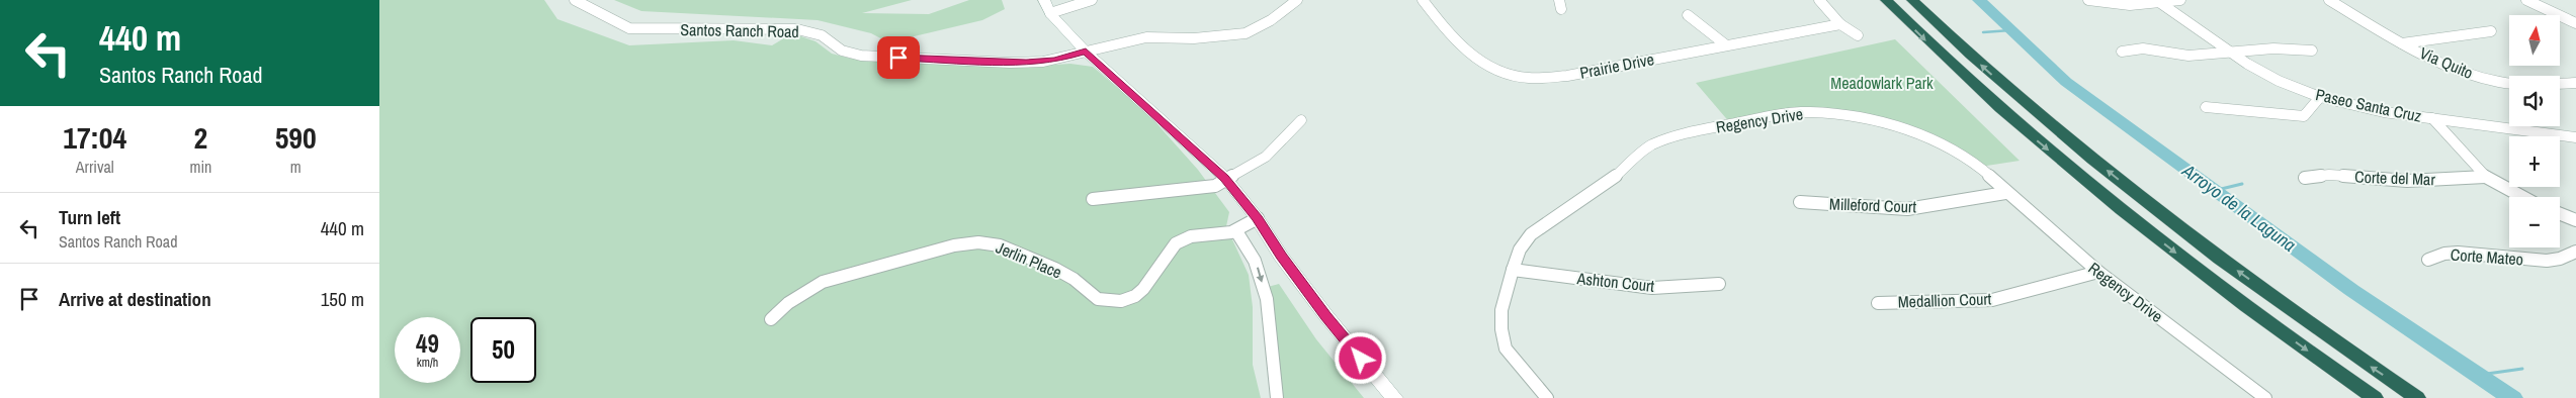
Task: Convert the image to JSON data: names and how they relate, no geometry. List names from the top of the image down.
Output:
{
  "streets": {
    "street": [
      "Santos Ranch Road",
      "Via Quito",
      "Prairie Drive",
      "Paseo Santa Cruz",
      "Regency Drive",
      "Corte del Mar",
      "Milleford Court",
      "Corte Mateo",
      "Jerlin Place",
      "Ashton Court",
      "Medallion Court"
    ]
  },
  "crossings": [
    ["Regency Drive", "Milleford Court"],
    ["Regency Drive", "Ashton Court"],
    ["Regency Drive", "Medallion Court"]
  ],
  "water": ["Arroyo de la Laguna"],
  "parks": ["Meadowlark Park"],
  "north": "top",
  "page": {
    "turn": ["440 m", "Santos Ranch Road"],
    "map_buttons": ["+", "−"],
    "eta": [
      "17:04",
      "Arrival",
      "2",
      "min",
      "590",
      "m"
    ],
    "list": [
      {
        "name": "Turn left",
        "note": "Santos Ranch Road",
        "value": "440 m"
      },
      {
        "name": "Arrive at destination",
        "value": "150 m"
      }
    ],
    "speed": "49 km/h",
    "limit": "50"
  }
}
